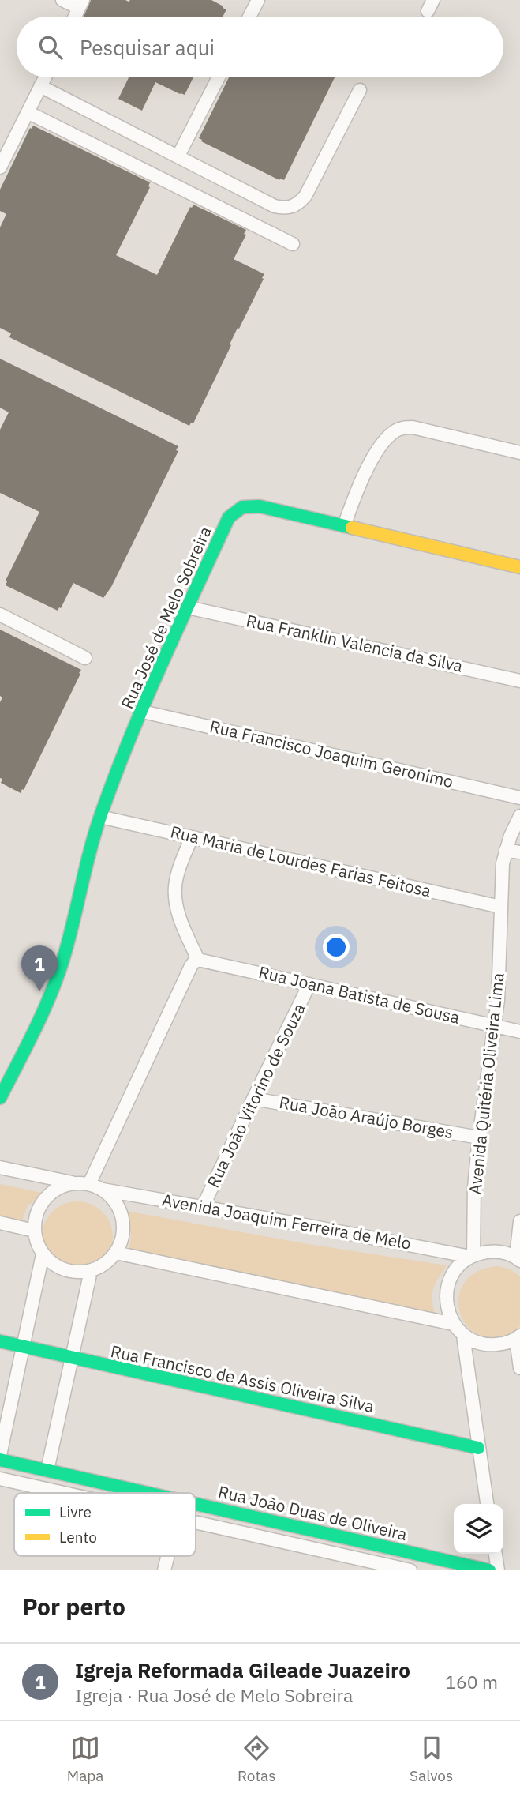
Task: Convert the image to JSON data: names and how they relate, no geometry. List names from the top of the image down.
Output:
{
  "streets": {
    "street": [
      "Rua José de Melo Sobreira",
      "Rua Franklin Valencia da Silva",
      "Rua Francisco Joaquim Geronimo",
      "Rua Maria de Lourdes Farias Feitosa",
      "Rua Joana Batista de Sousa",
      "Avenida Quitéria Oliveira Lima",
      "Rua João Vitorino de Souza",
      "Rua João Araújo Borges",
      "Avenida Joaquim Ferreira de Melo",
      "Rua Francisco de Assis Oliveira Silva",
      "Rua João Duas de Oliveira"
    ]
  },
  "crossings": [
    ["Rua José de Melo Sobreira", "Rua Franklin Valencia da Silva"],
    ["Rua José de Melo Sobreira", "Rua Francisco Joaquim Geronimo"],
    ["Rua José de Melo Sobreira", "Rua Maria de Lourdes Farias Feitosa"],
    ["Rua Maria de Lourdes Farias Feitosa", "Avenida Quitéria Oliveira Lima"],
    ["Rua Joana Batista de Sousa", "Avenida Quitéria Oliveira Lima"],
    ["Rua Joana Batista de Sousa", "Rua João Vitorino de Souza"],
    ["Avenida Quitéria Oliveira Lima", "Rua João Araújo Borges"],
    ["Avenida Quitéria Oliveira Lima", "Avenida Joaquim Ferreira de Melo"],
    ["Rua João Vitorino de Souza", "Rua João Araújo Borges"],
    ["Rua João Vitorino de Souza", "Avenida Joaquim Ferreira de Melo"]
  ],
  "legend": ["Livre", "Lento"],
  "page": {
    "search": "Pesquisar aqui",
    "pins": "1",
    "heading": "Por perto",
    "list": [
      {
        "mark": "1",
        "name": "Igreja Reformada Gileade Juazeiro",
        "note": "Igreja · Rua José de Melo Sobreira",
        "value": "160 m"
      }
    ],
    "nav": ["Mapa", "Rotas", "Salvos"]
  }
}
